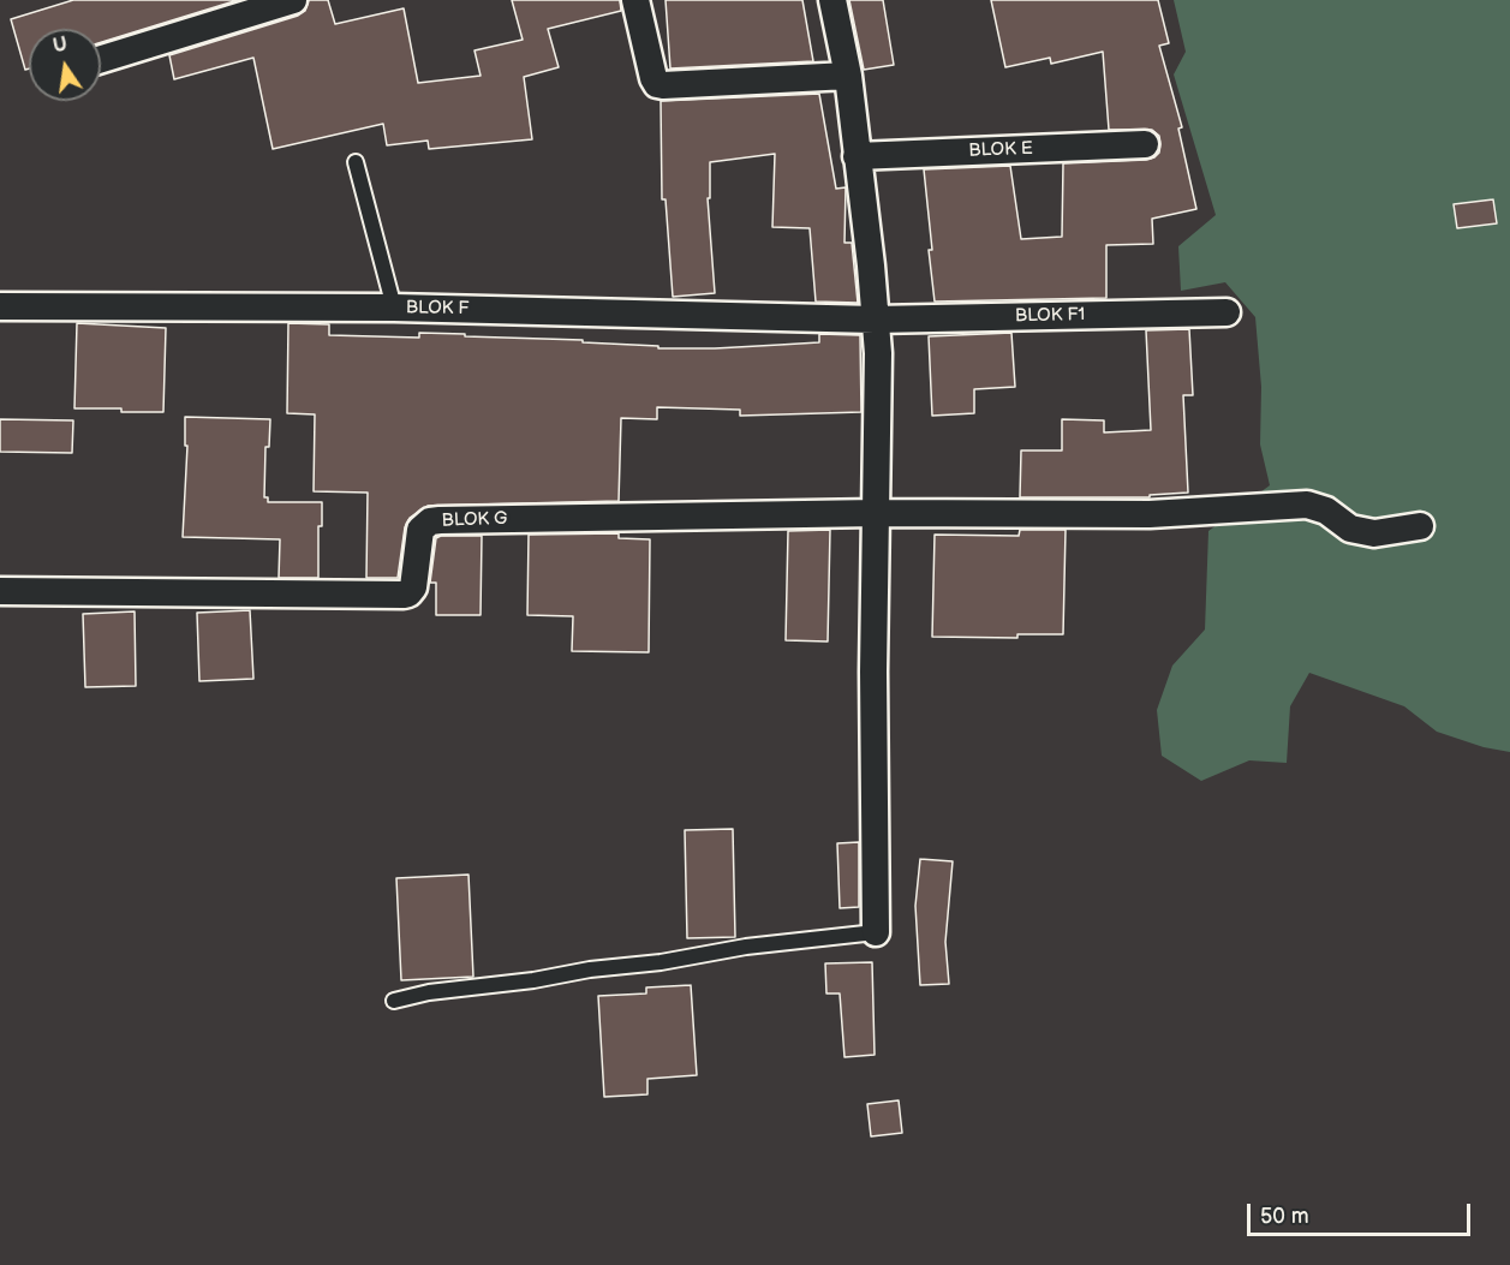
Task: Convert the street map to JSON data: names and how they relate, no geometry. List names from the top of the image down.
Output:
{
  "streets": {
    "street": [
      "BLOK E",
      "BLOK F",
      "BLOK F1",
      "BLOK G"
    ]
  },
  "crossings": [
    ["BLOK F", "BLOK F1"]
  ],
  "scale_bar": "50 m",
  "north": "top"
}
